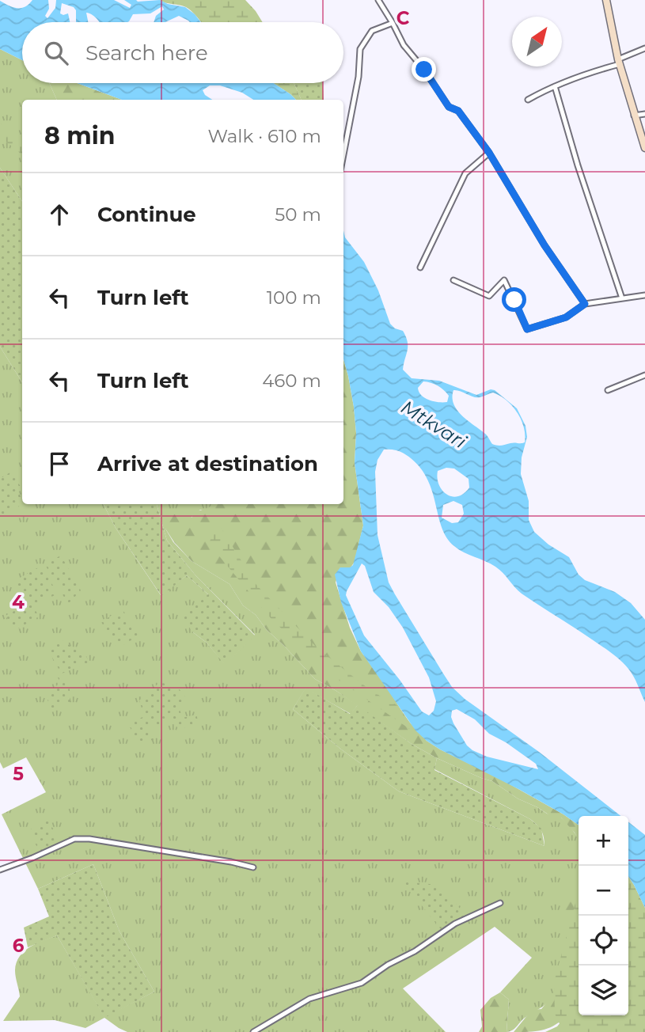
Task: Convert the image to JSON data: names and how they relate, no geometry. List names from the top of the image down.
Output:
{
  "water": ["Mtkvari"],
  "north": "top right",
  "page": {
    "search": "Search here",
    "heading": ["8 min", "Walk · 610 m"],
    "list": [
      ["Continue", "50 m"],
      ["Turn left", "100 m"],
      ["Turn left", "460 m"],
      "Arrive at destination"
    ],
    "map_buttons": ["+", "−"]
  },
  "grid": {
    "columns": ["C"],
    "rows": ["4", "5", "6"]
  }
}
